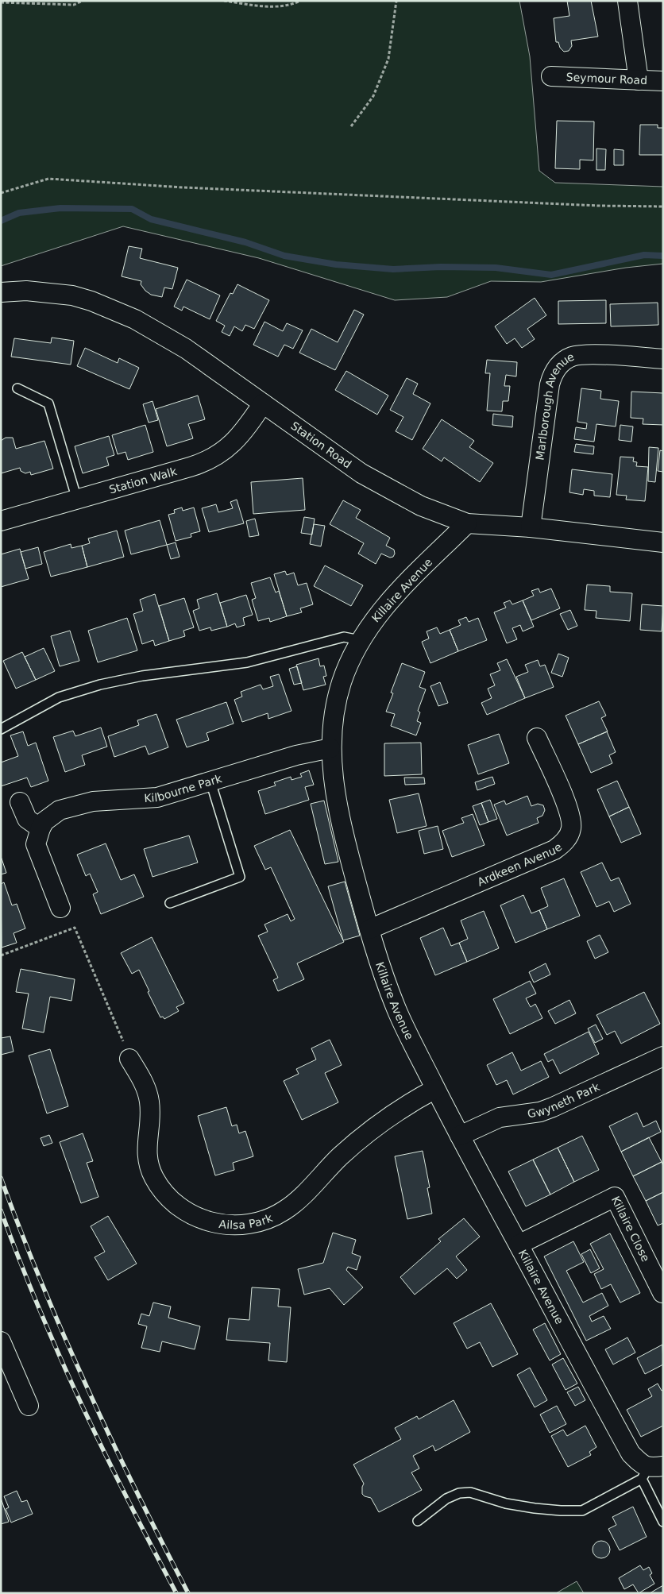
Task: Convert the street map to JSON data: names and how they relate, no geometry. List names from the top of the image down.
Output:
{
  "streets": {
    "street": [
      "Seymour Road",
      "Marlborough Avenue",
      "Station Road",
      "Station Walk",
      "Killaire Avenue",
      "Kilbourne Park",
      "Ardkeen Avenue",
      "Gwyneth Park",
      "Ailsa Park",
      "Killaire Close"
    ]
  },
  "crossings": [
    ["Marlborough Avenue", "Station Road"],
    ["Station Road", "Station Walk"],
    ["Station Road", "Killaire Avenue"],
    ["Killaire Avenue", "Kilbourne Park"],
    ["Killaire Avenue", "Ardkeen Avenue"],
    ["Killaire Avenue", "Gwyneth Park"],
    ["Killaire Avenue", "Ailsa Park"],
    ["Killaire Avenue", "Killaire Close"]
  ]
}
